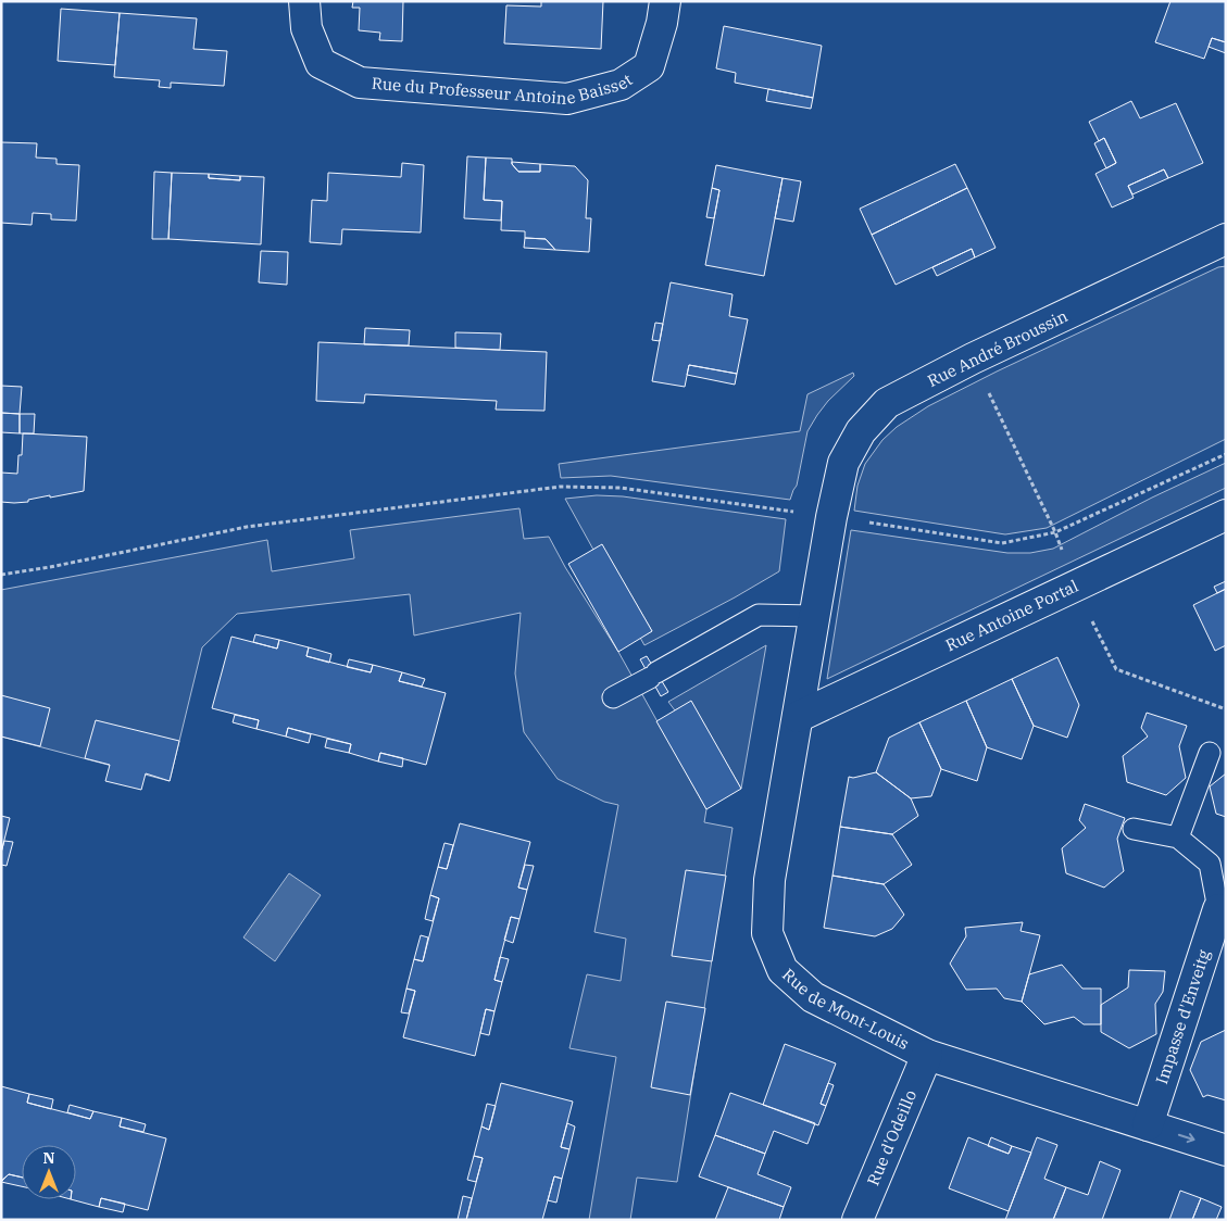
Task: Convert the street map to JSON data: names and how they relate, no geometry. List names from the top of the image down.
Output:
{
  "streets": {
    "street": [
      "Rue du Professeur Antoine Baisset",
      "Rue André Broussin",
      "Rue Antoine Portal",
      "Rue de Mont-Louis",
      "Impasse d'Enveitg",
      "Rue d'Odeillo"
    ]
  },
  "crossings": [
    ["Rue André Broussin", "Rue de Mont-Louis"],
    ["Rue Antoine Portal", "Rue de Mont-Louis"],
    ["Rue de Mont-Louis", "Impasse d'Enveitg"],
    ["Rue de Mont-Louis", "Rue d'Odeillo"]
  ],
  "north": "top"
}
